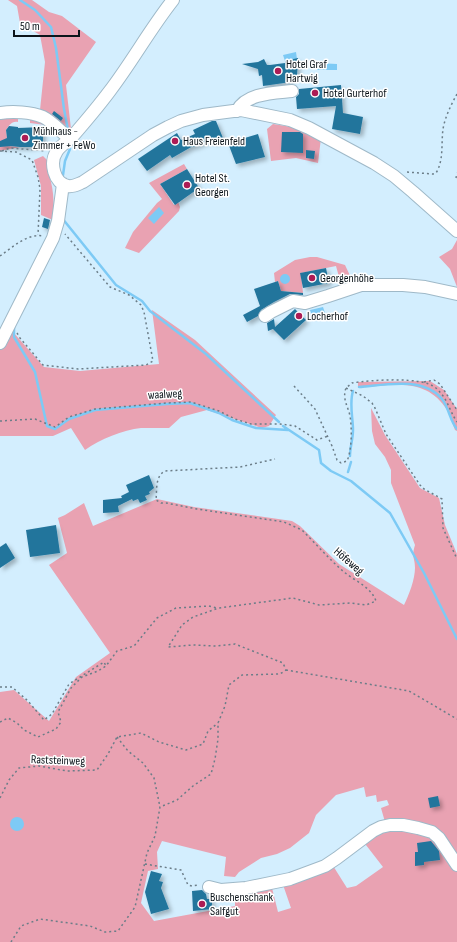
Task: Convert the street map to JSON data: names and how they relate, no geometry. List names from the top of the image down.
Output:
{
  "streets": {
    "path": ["waalweg", "Höfeweg", "Raststeinweg"]
  },
  "crossings": [
    ["Höfeweg", "Raststeinweg"]
  ],
  "places": [
    "Hotel Graf Hartwig",
    "Hotel Gurterhof",
    "Mühlhaus - Zimmer + FeWo",
    "Haus Freienfeld",
    "Hotel St. Georgen",
    "Georgenhöhe",
    "Locherhof",
    "Buschenschank Salfgut"
  ],
  "scale_bar": "50 m"
}
